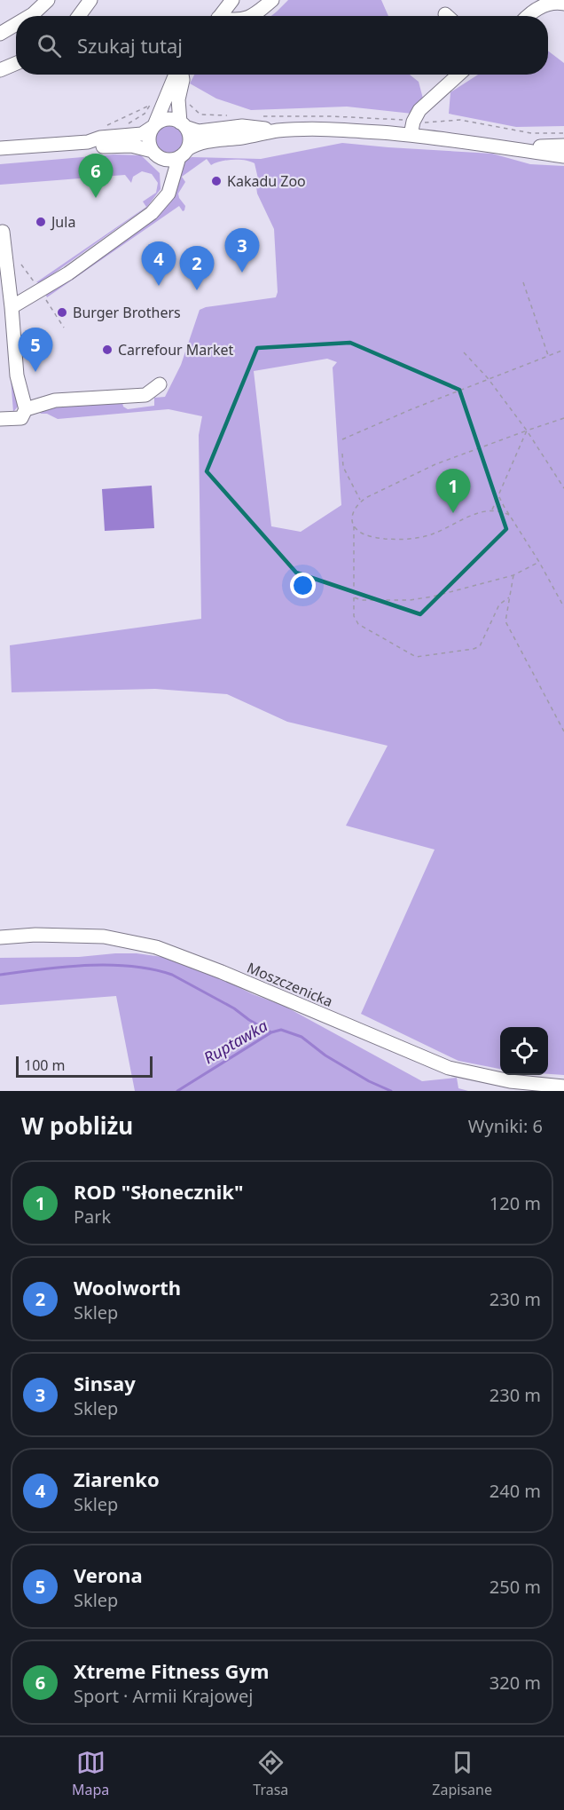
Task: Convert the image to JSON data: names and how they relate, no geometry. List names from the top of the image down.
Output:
{
  "streets": {
    "street": ["Moszczenicka"]
  },
  "water": ["Ruptawka"],
  "places": [
    "Kakadu Zoo",
    "Jula",
    "Burger Brothers",
    "Carrefour Market"
  ],
  "scale_bar": "100 m",
  "page": {
    "search": "Szukaj tutaj",
    "pins": [
      "6",
      "3",
      "4",
      "2",
      "5",
      "1"
    ],
    "scale": "100 m",
    "heading": ["W pobliżu", "Wyniki: 6"],
    "list": [
      {
        "mark": "1",
        "name": "ROD \"Słonecznik\"",
        "note": "Park",
        "value": "120 m"
      },
      {
        "mark": "2",
        "name": "Woolworth",
        "note": "Sklep",
        "value": "230 m"
      },
      {
        "mark": "3",
        "name": "Sinsay",
        "note": "Sklep",
        "value": "230 m"
      },
      {
        "mark": "4",
        "name": "Ziarenko",
        "note": "Sklep",
        "value": "240 m"
      },
      {
        "mark": "5",
        "name": "Verona",
        "note": "Sklep",
        "value": "250 m"
      },
      {
        "mark": "6",
        "name": "Xtreme Fitness Gym",
        "note": "Sport · Armii Krajowej",
        "value": "320 m"
      }
    ],
    "nav": ["Mapa", "Trasa", "Zapisane"]
  }
}
